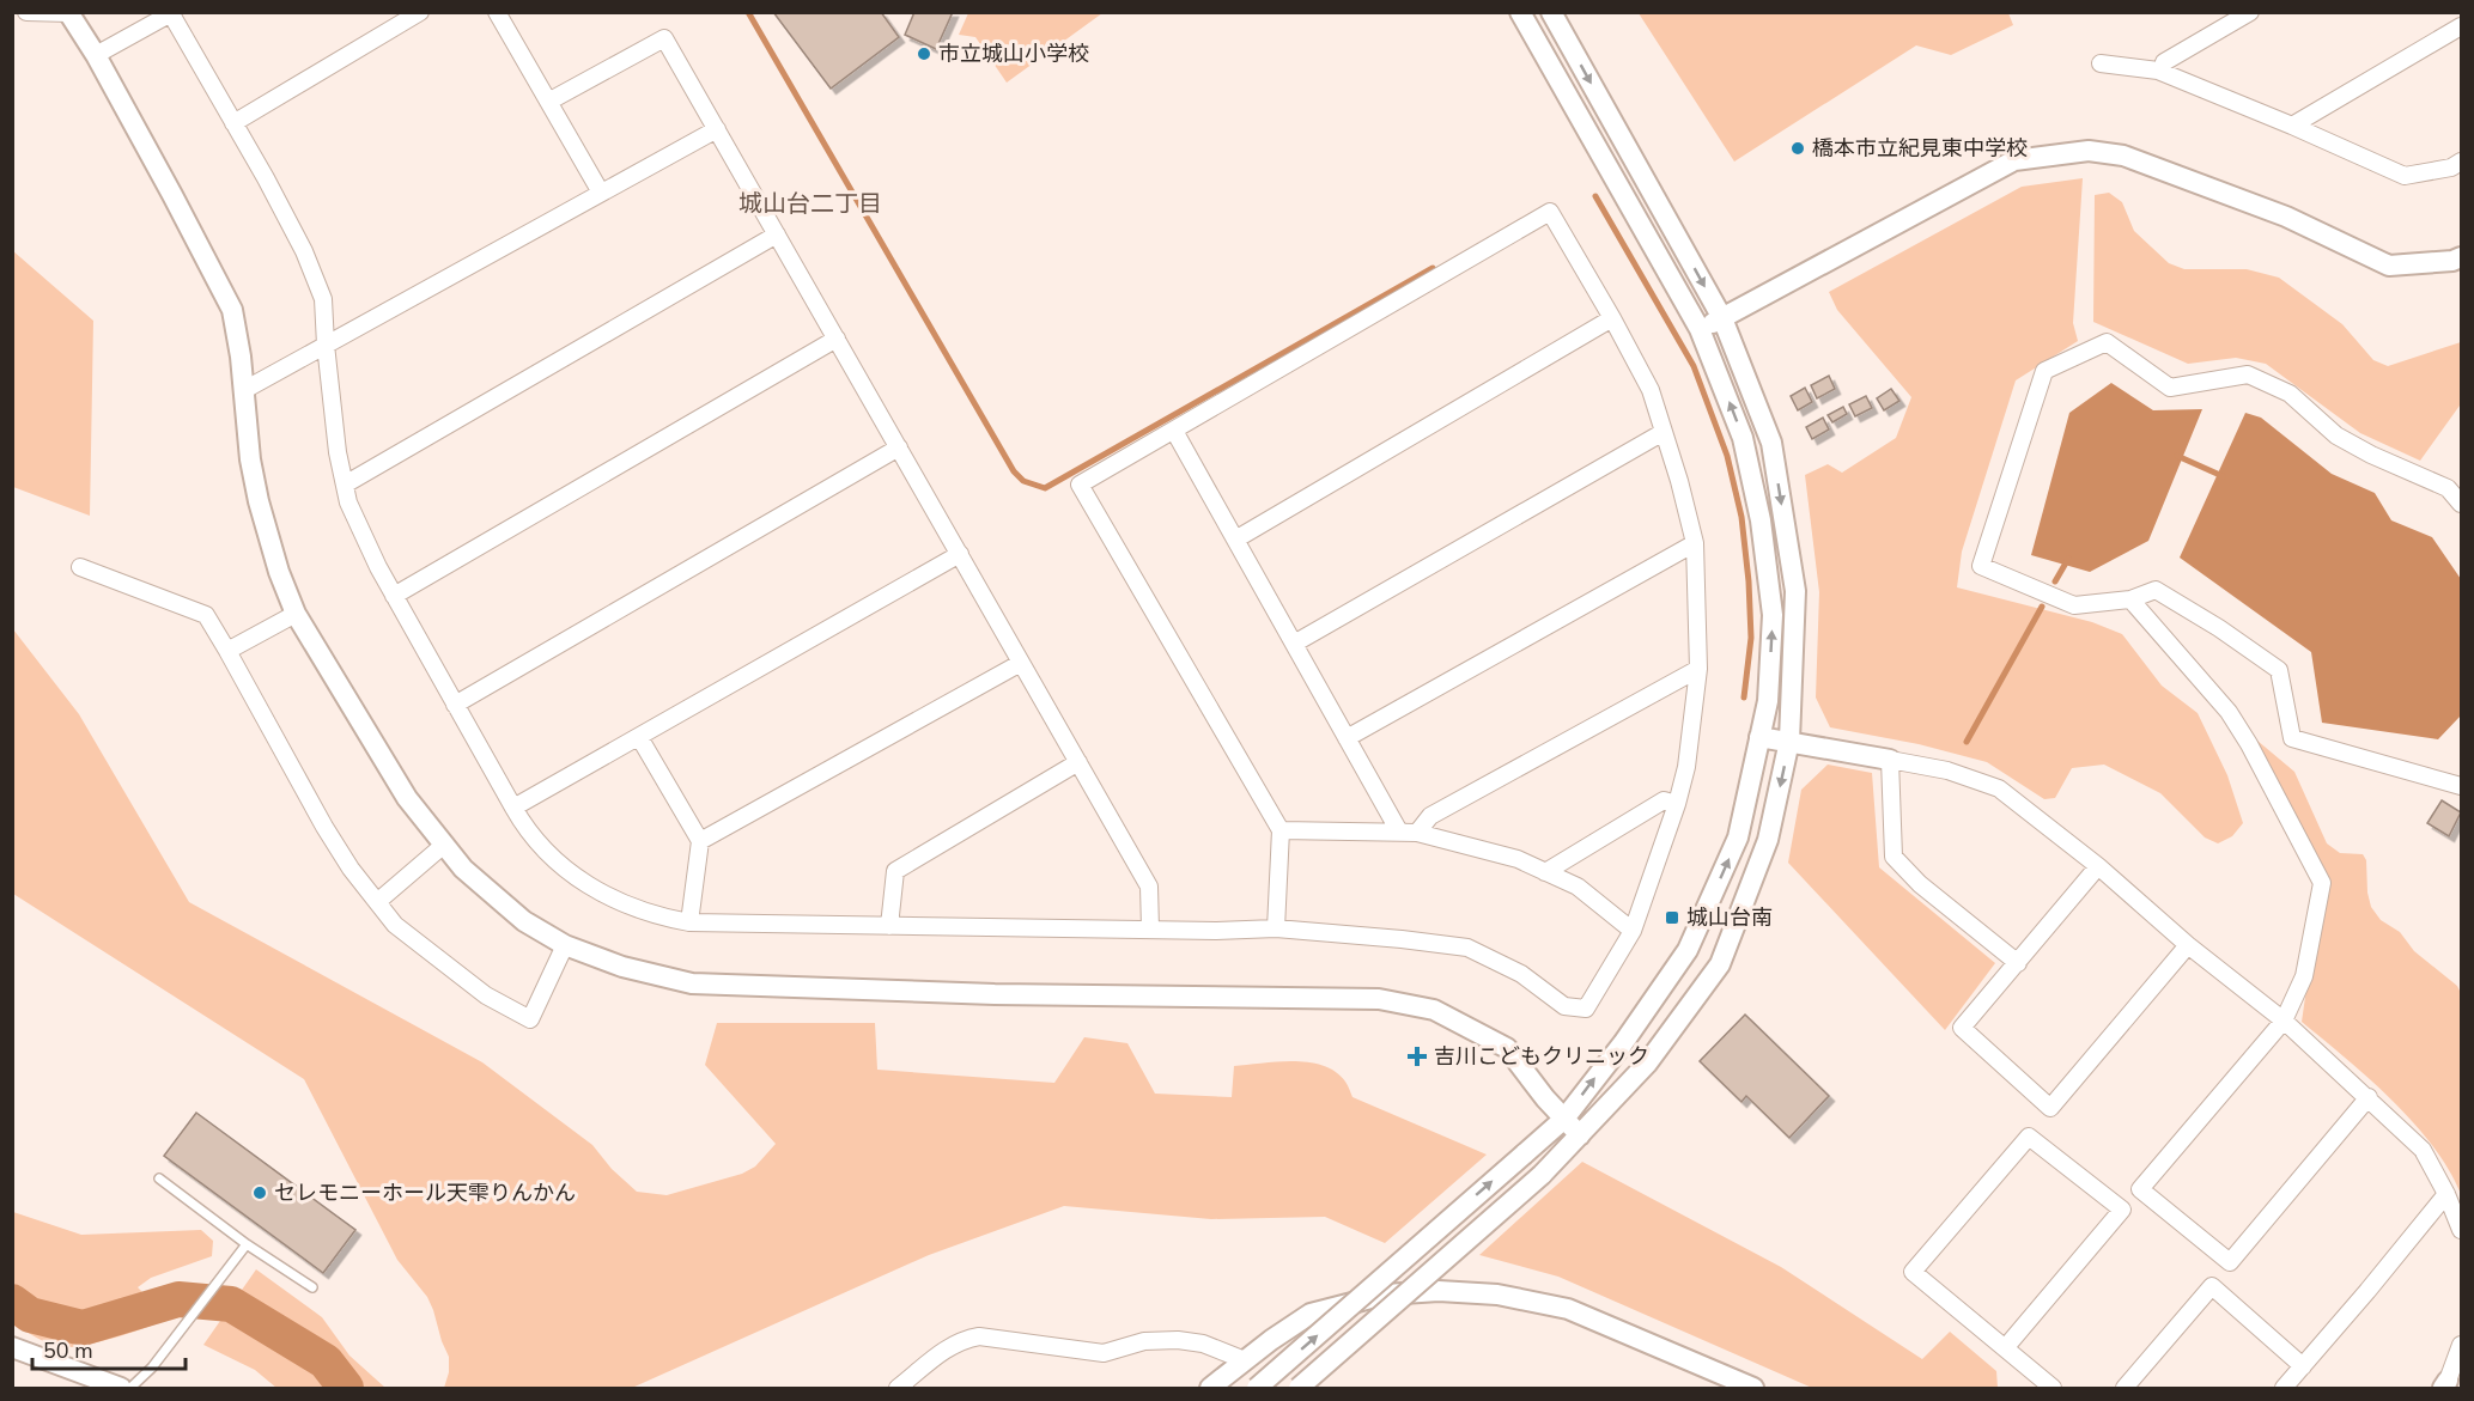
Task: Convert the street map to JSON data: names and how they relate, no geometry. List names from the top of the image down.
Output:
{
  "districts": ["城山台二丁目"],
  "places": {
    "other": ["市立城山小学校", "橋本市立紀見東中学校", "セレモニーホール天雫りんかん"],
    "transit": ["城山台南"],
    "health": ["吉川こどもクリニック"]
  },
  "scale_bar": "50 m"
}
